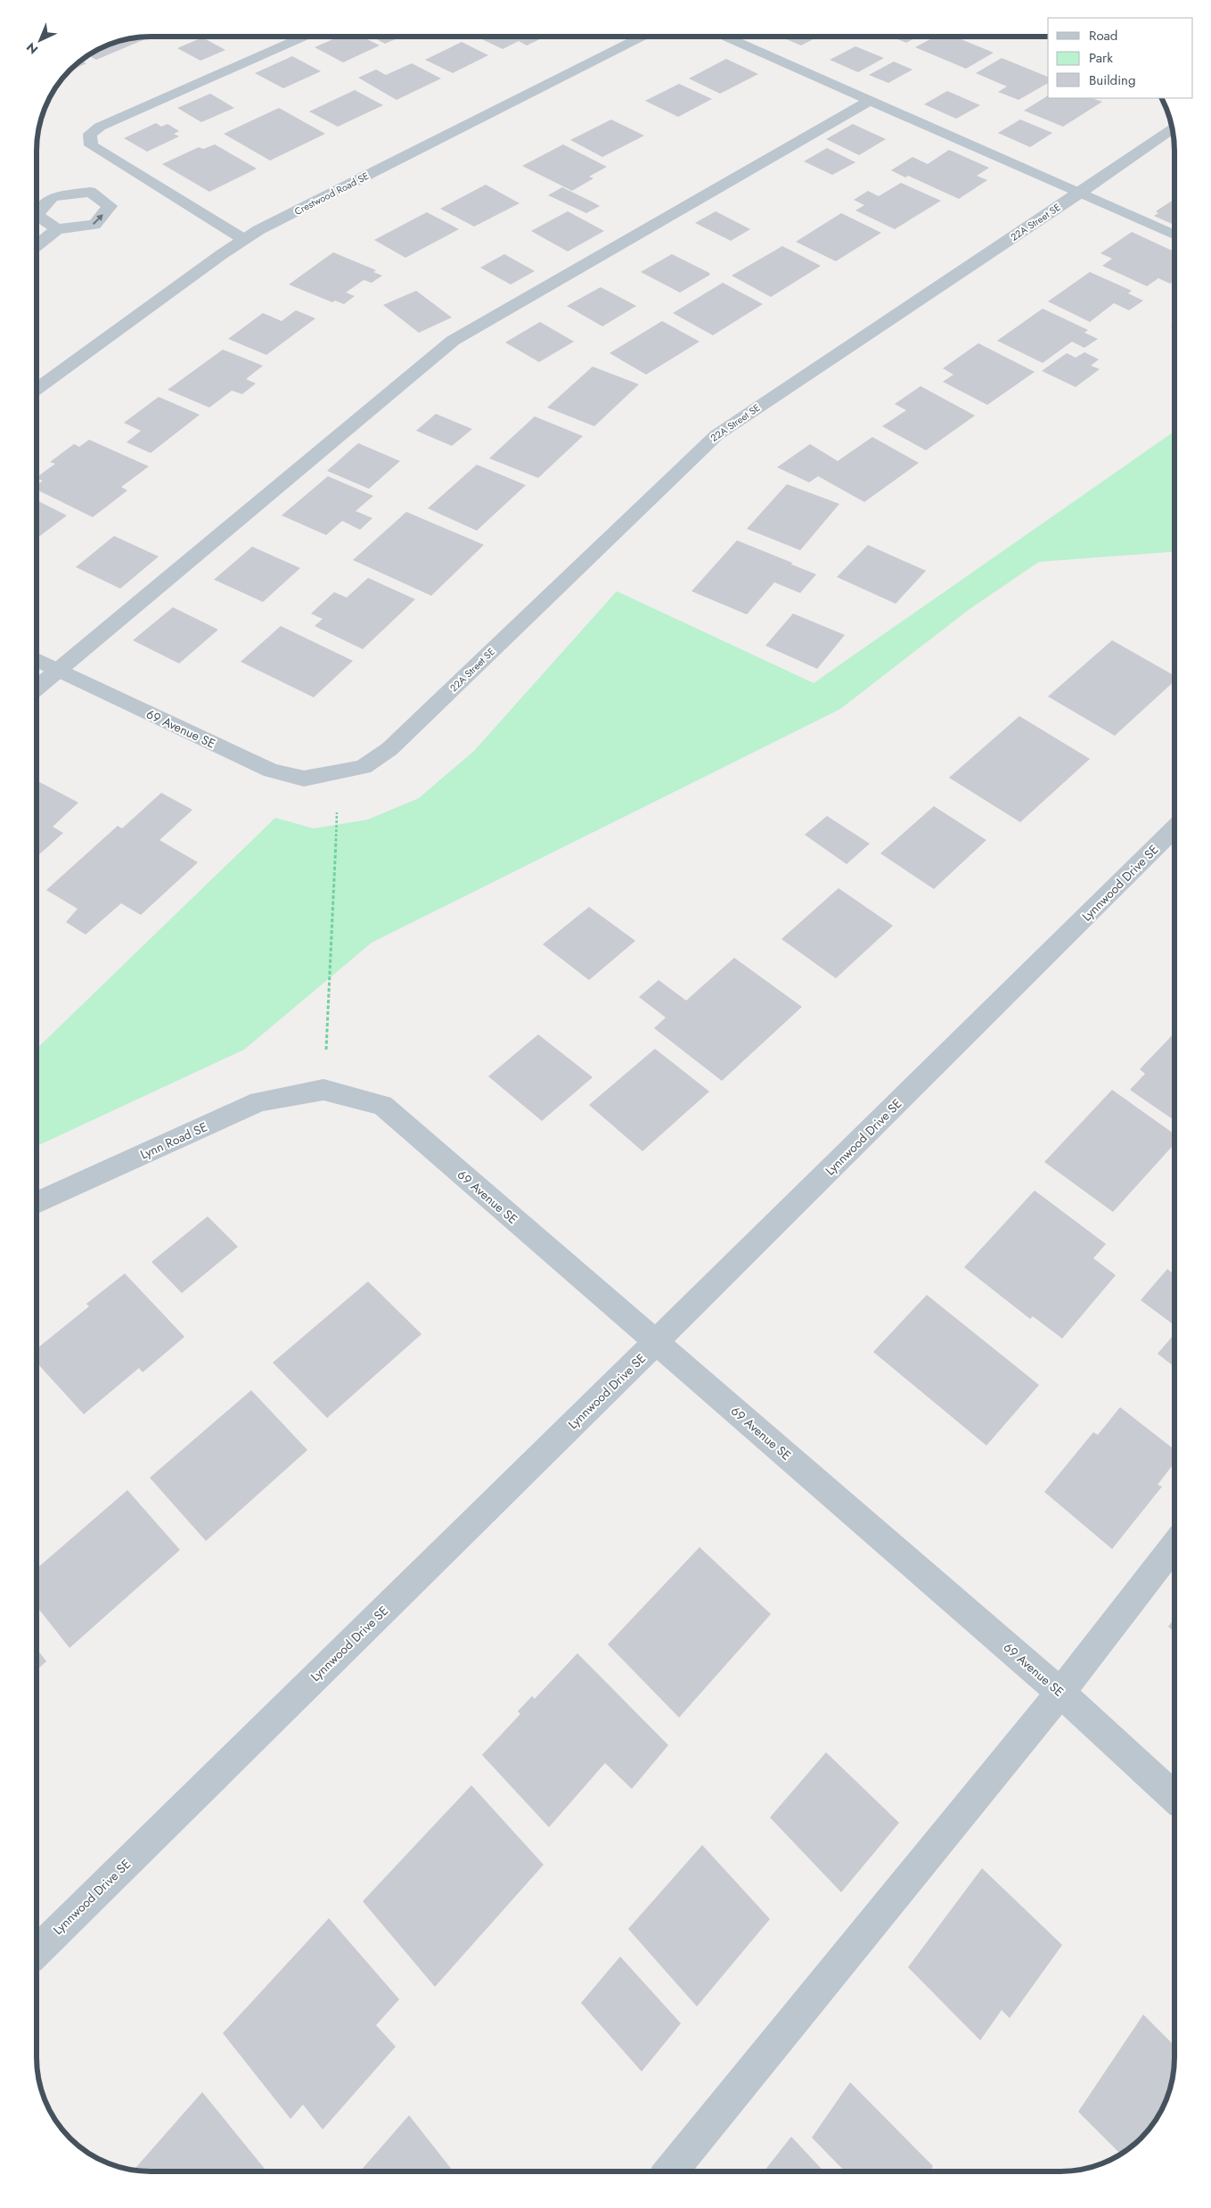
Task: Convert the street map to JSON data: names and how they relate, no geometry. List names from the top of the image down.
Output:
{
  "streets": {
    "street": [
      "Crestwood Road SE",
      "22A Street SE",
      "69 Avenue SE",
      "Lynnwood Drive SE",
      "Lynn Road SE"
    ]
  },
  "crossings": [
    ["22A Street SE", "69 Avenue SE"],
    ["69 Avenue SE", "Lynnwood Drive SE"],
    ["69 Avenue SE", "Lynn Road SE"]
  ],
  "legend": ["Road", "Park", "Building"],
  "north": "bottom left"
}
